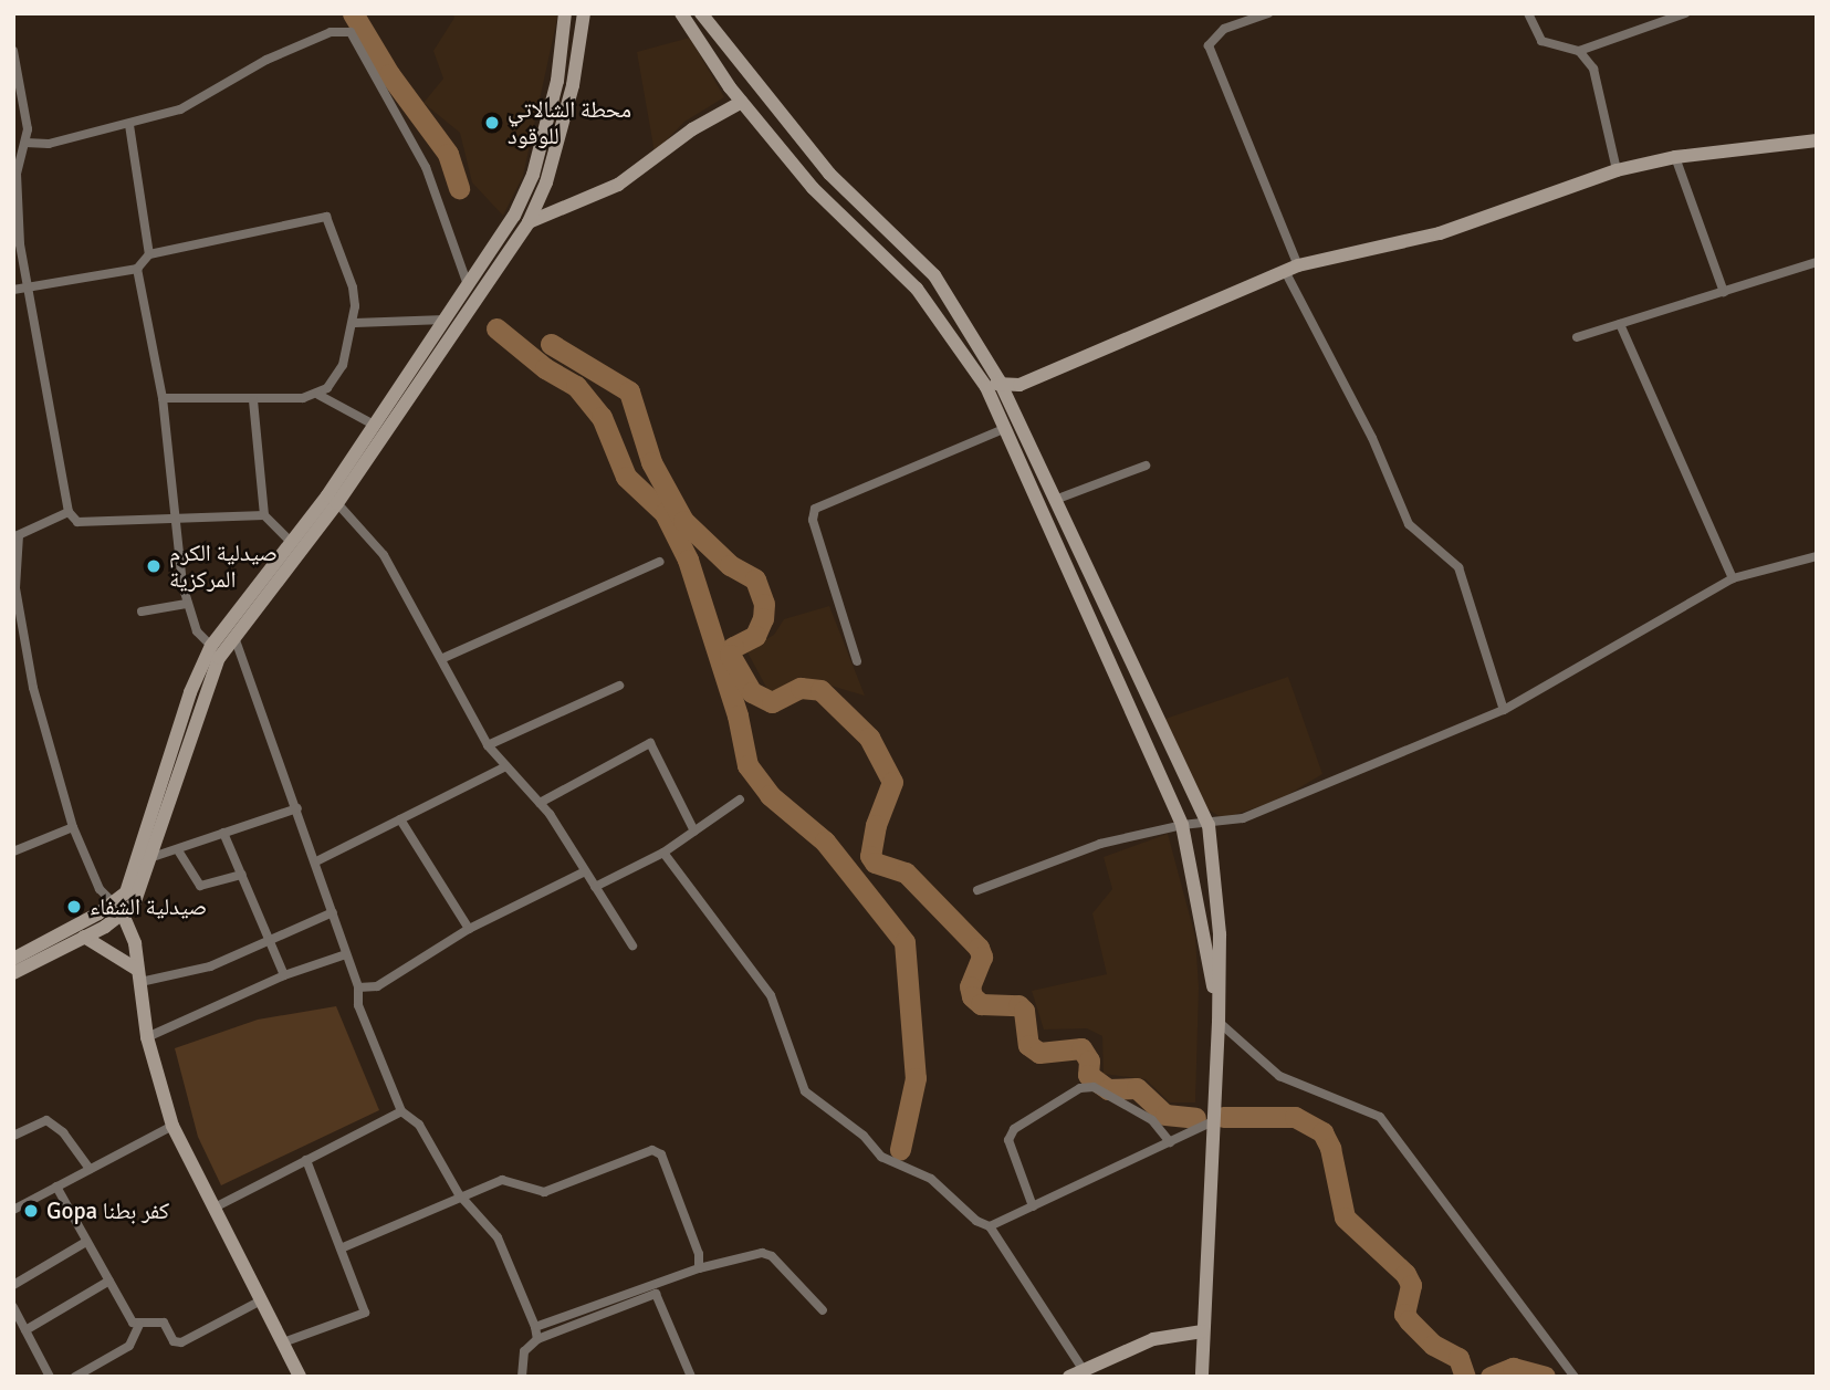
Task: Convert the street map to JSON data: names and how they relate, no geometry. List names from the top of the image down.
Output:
{
  "places": [
    "محطة الشالاتي للوقود",
    "صيدلية الكرم المركزية",
    "صيدلية الشفاء",
    "Gopa كفر بطنا"
  ]
}
